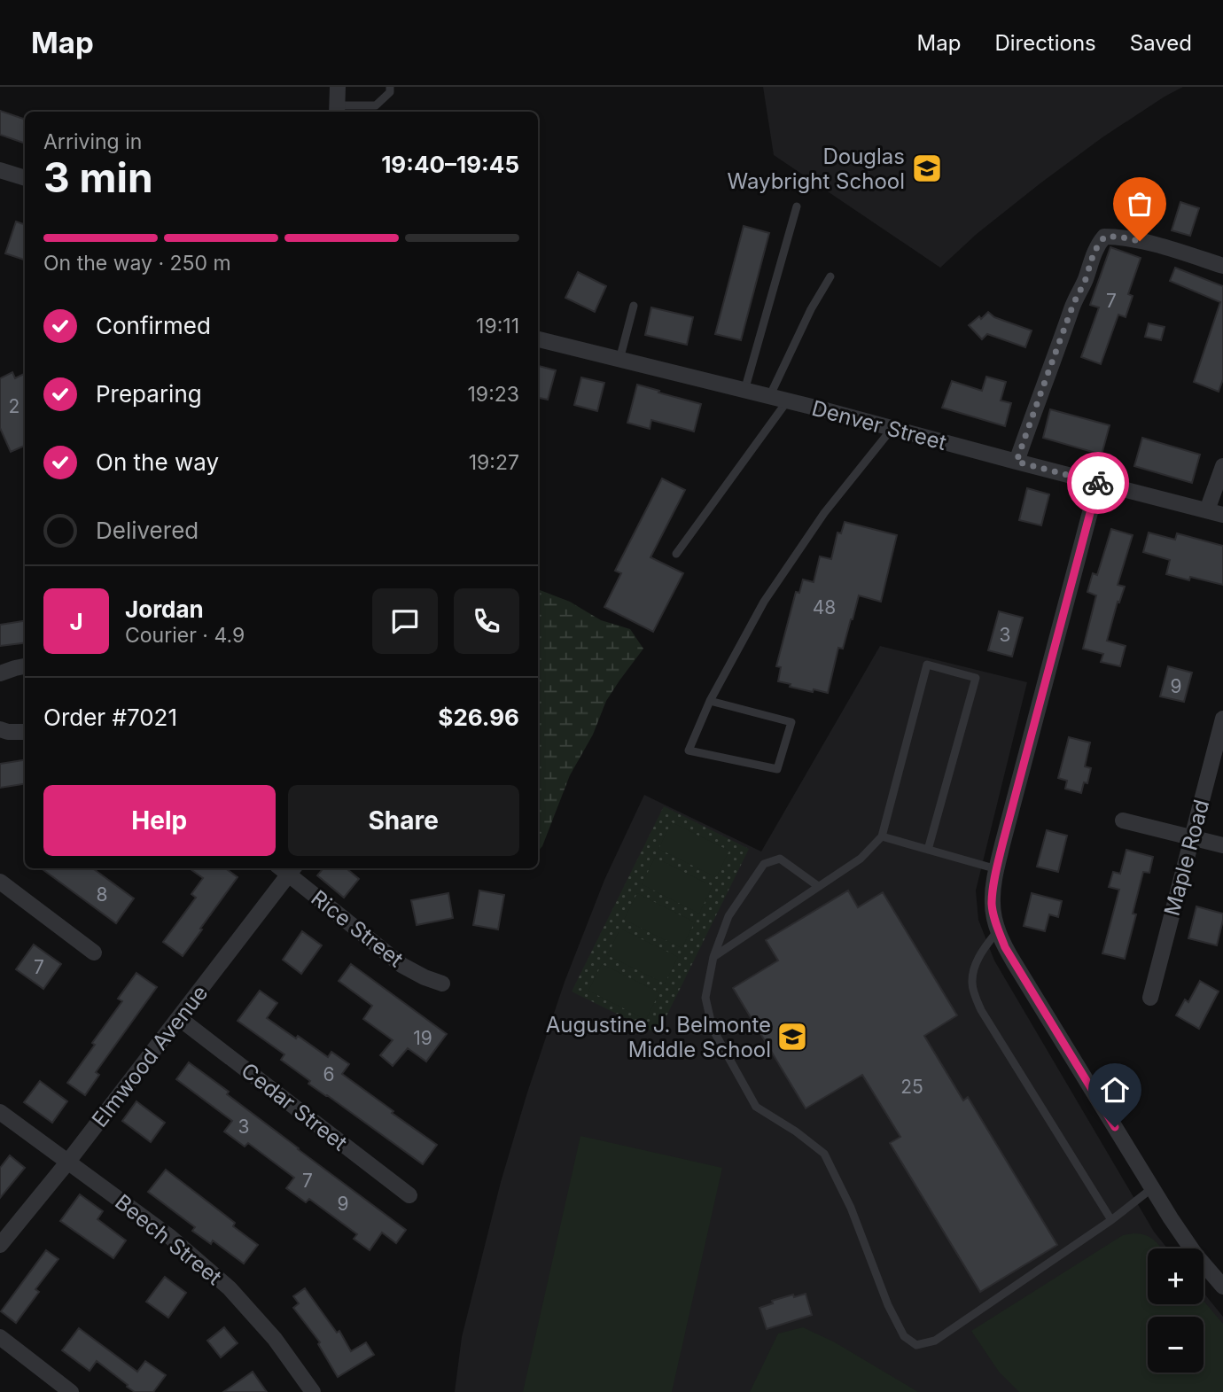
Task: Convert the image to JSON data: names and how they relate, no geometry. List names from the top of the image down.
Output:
{
  "streets": {
    "street": [
      "Denver Street",
      "Maple Road",
      "Rice Street",
      "Elmwood Avenue",
      "Cedar Street",
      "Beech Street"
    ]
  },
  "crossings": [
    ["Rice Street", "Elmwood Avenue"],
    ["Elmwood Avenue", "Cedar Street"],
    ["Elmwood Avenue", "Beech Street"]
  ],
  "places": {
    "school or university": ["Douglas Waybright School", "Augustine J. Belmonte Middle School"]
  },
  "house_numbers": [
    "7",
    "2",
    "48",
    "3",
    "9",
    "8",
    "7",
    "19",
    "6",
    "25",
    "3",
    "7",
    "9"
  ],
  "page": {
    "header": "Map",
    "nav": ["Map", "Directions", "Saved"],
    "heading": ["3 min", "Arriving in", "19:40–19:45"],
    "panel": [
      "Jordan",
      "Courier · 4.9",
      "Order #7021",
      "$26.96"
    ],
    "bar": "On the way · 250 m",
    "list": [
      ["Confirmed", "19:11"],
      ["Preparing", "19:23"],
      ["On the way", "19:27"],
      "Delivered"
    ],
    "round": "J",
    "buttons": ["Help", "Share"],
    "map_buttons": ["+", "−"]
  }
}
